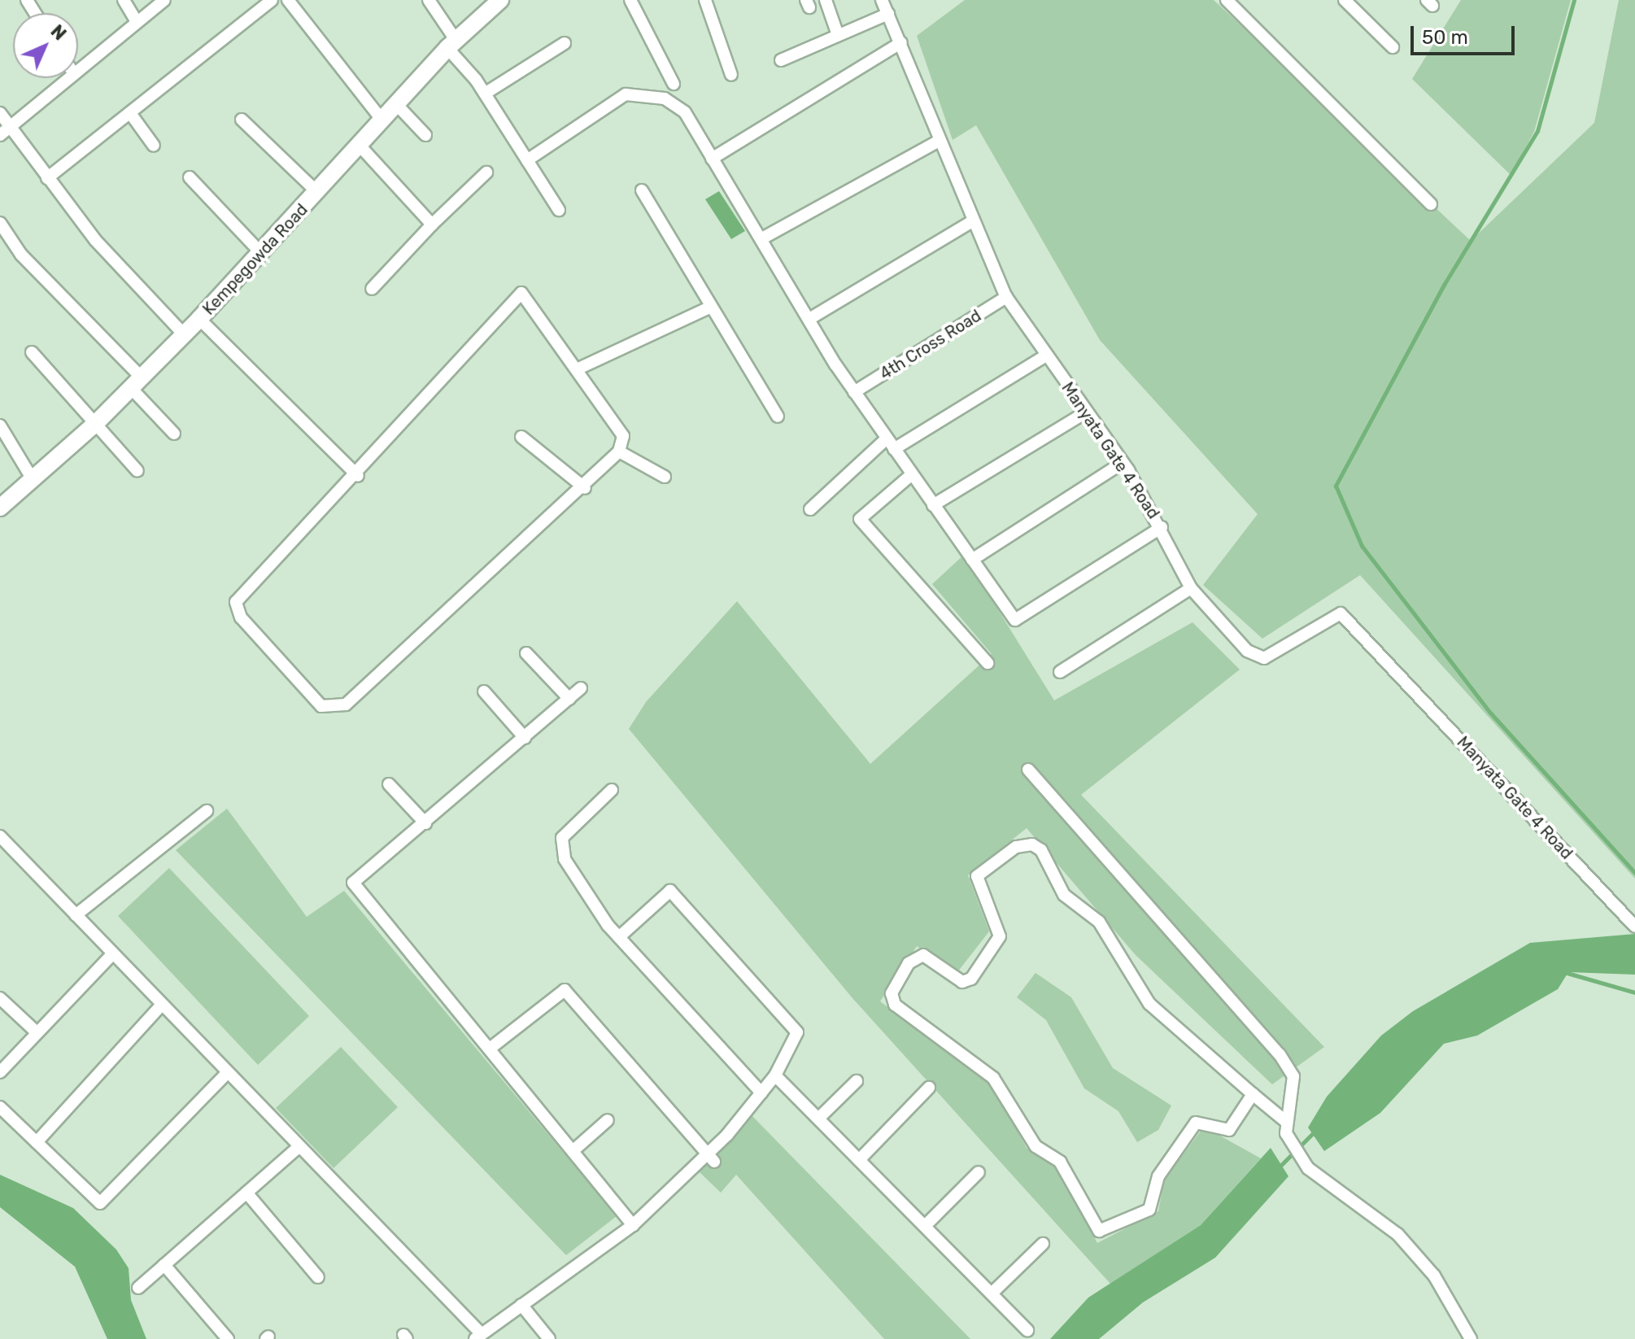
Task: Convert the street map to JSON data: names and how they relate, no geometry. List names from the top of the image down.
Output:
{
  "streets": {
    "street": ["Kempegowda Road", "4th Cross Road", "Manyata Gate 4 Road"]
  },
  "crossings": [
    ["4th Cross Road", "Manyata Gate 4 Road"]
  ],
  "scale_bar": "50 m",
  "north": "top right"
}
